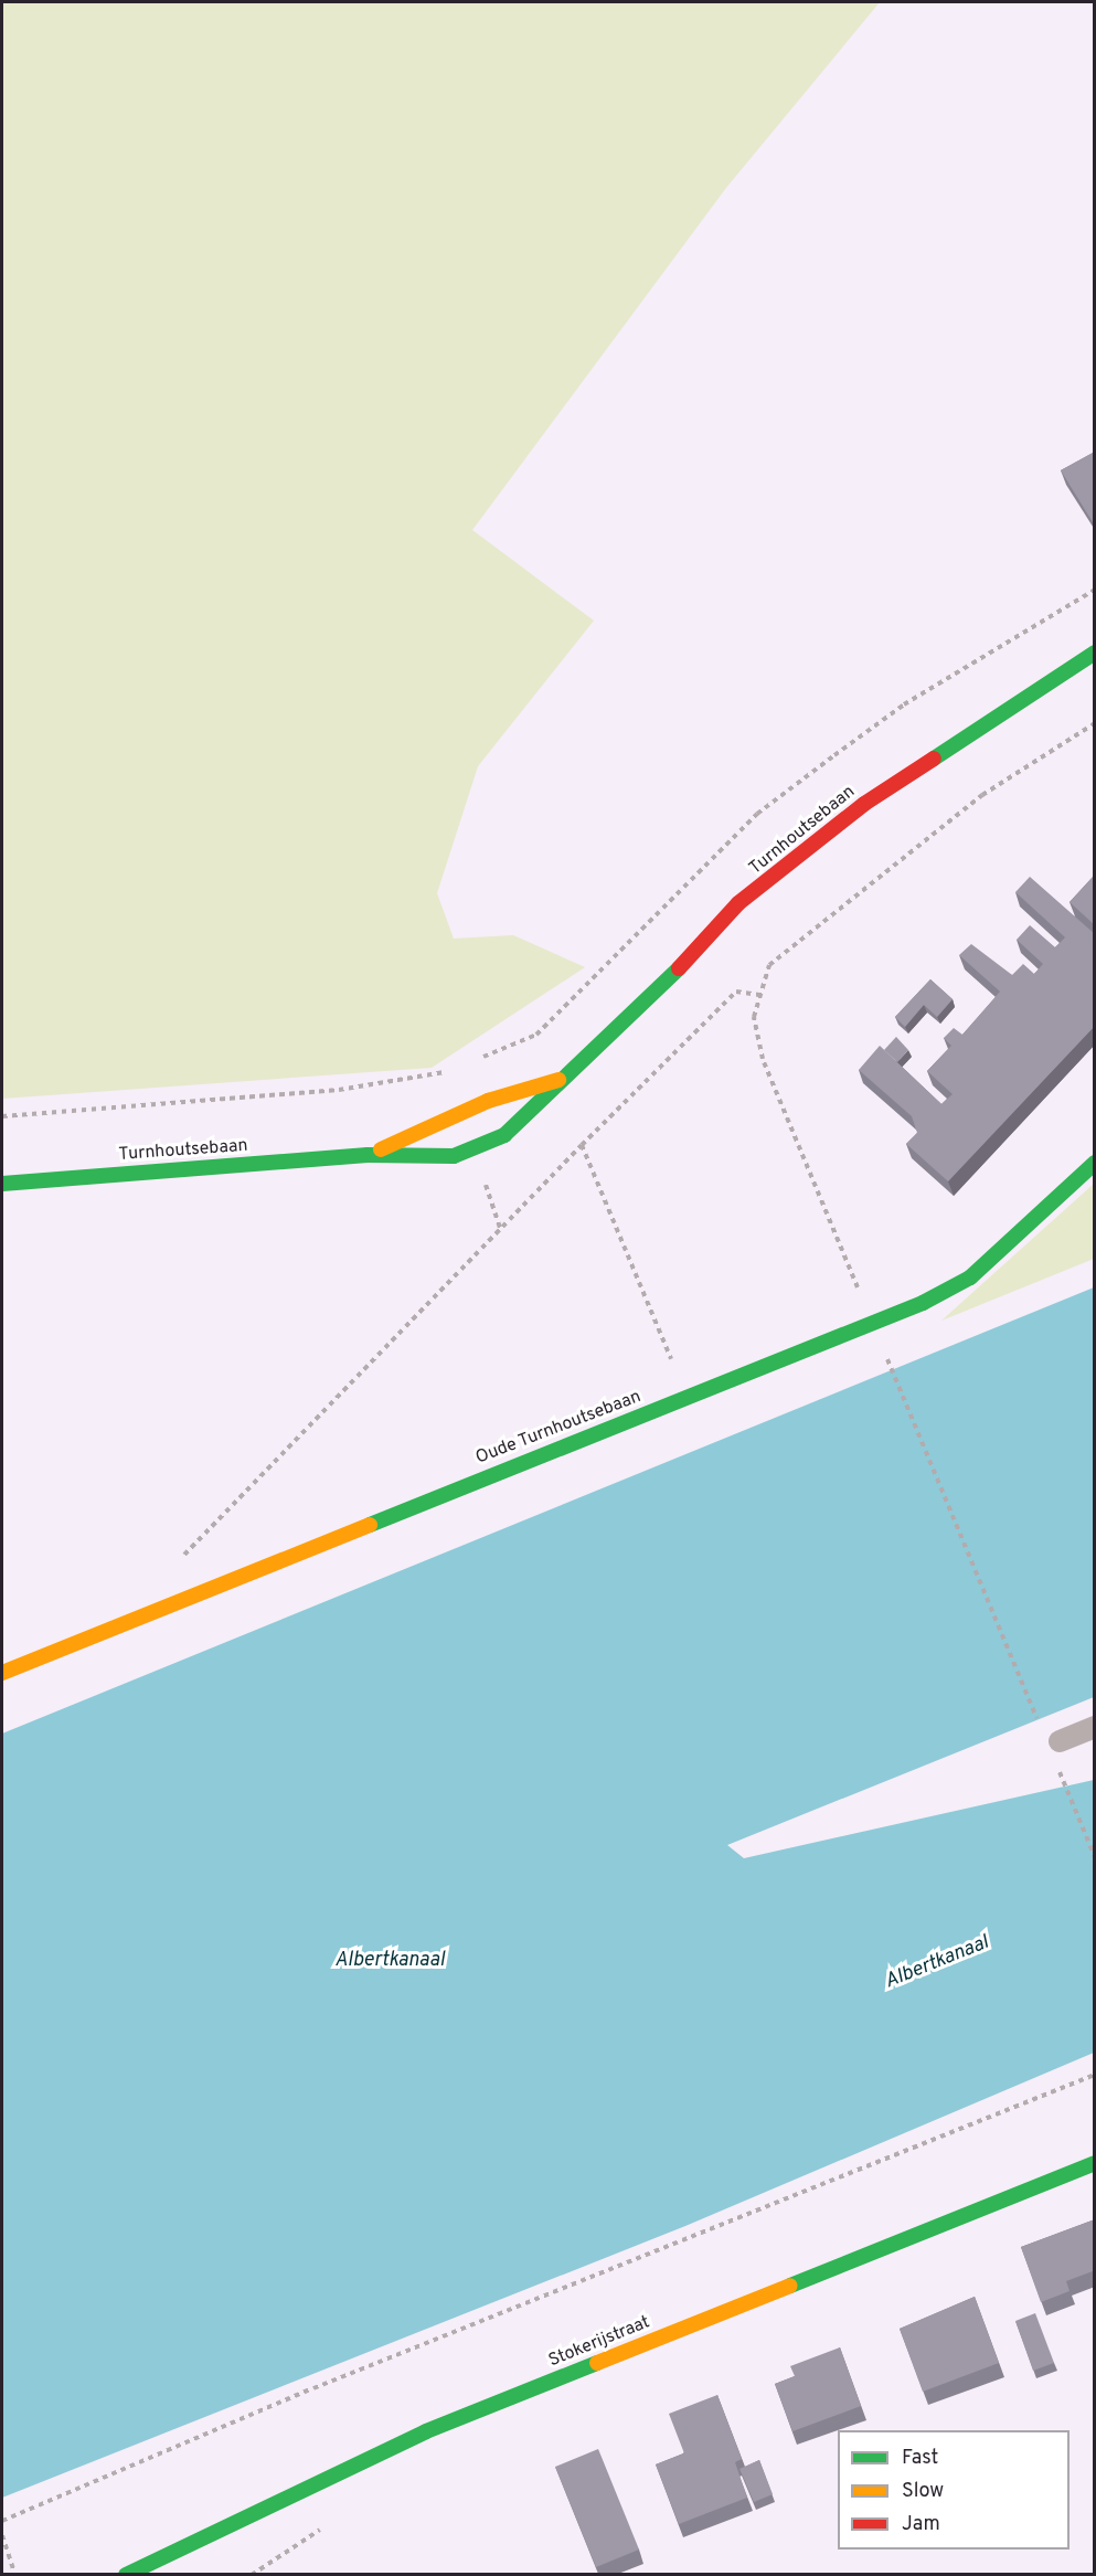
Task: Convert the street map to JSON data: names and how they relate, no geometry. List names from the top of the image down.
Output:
{
  "streets": {
    "street": ["Turnhoutsebaan", "Oude Turnhoutsebaan", "Stokerijstraat"]
  },
  "water": ["Albertkanaal"],
  "legend": ["Fast", "Slow", "Jam"]
}
